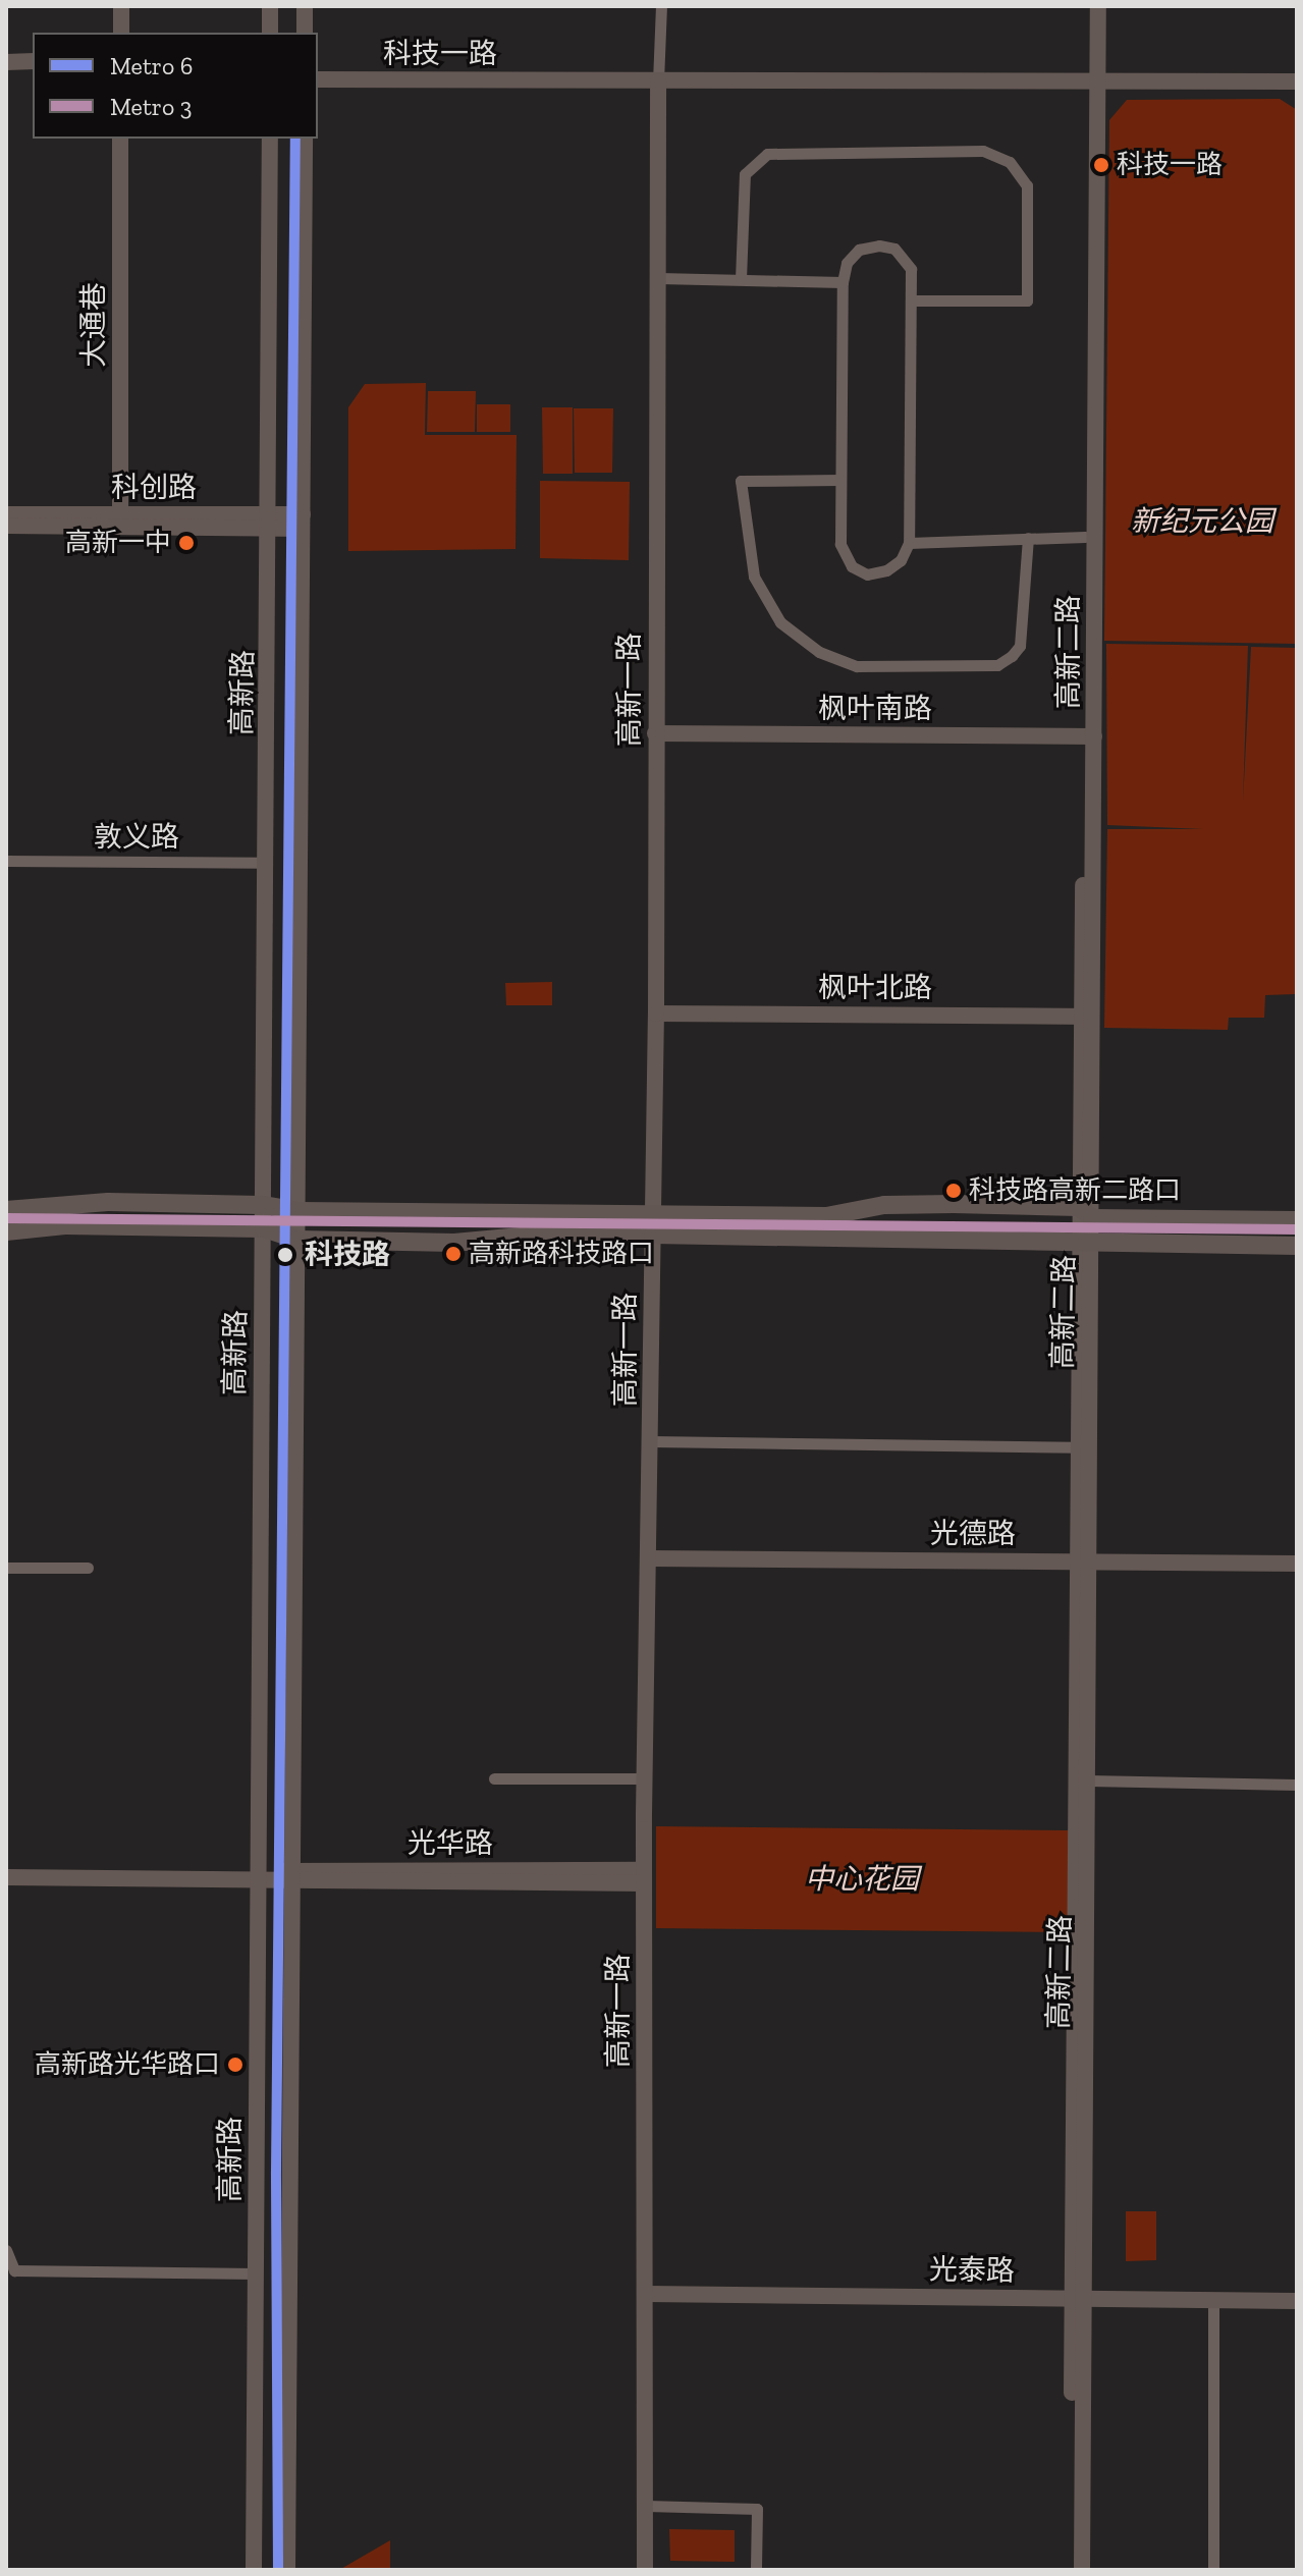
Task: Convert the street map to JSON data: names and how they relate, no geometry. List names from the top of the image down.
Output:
{
  "streets": {
    "street": [
      "科技一路",
      "大通巷",
      "科创路",
      "高新二路",
      "高新一路",
      "高新路",
      "枫叶南路",
      "敦义路",
      "枫叶北路",
      "光德路",
      "光华路",
      "光泰路"
    ]
  },
  "crossings": [
    ["科技一路", "高新二路"],
    ["科技一路", "高新一路"],
    ["大通巷", "科创路"],
    ["科创路", "高新路"],
    ["高新二路", "枫叶南路"],
    ["高新二路", "枫叶北路"],
    ["高新二路", "光德路"],
    ["高新二路", "光泰路"],
    ["高新一路", "枫叶南路"],
    ["高新一路", "枫叶北路"],
    ["高新一路", "光德路"],
    ["高新一路", "光华路"],
    ["高新一路", "光泰路"],
    ["高新路", "敦义路"],
    ["高新路", "光华路"]
  ],
  "parks": ["新纪元公园", "中心花园"],
  "places": [
    "科技一路",
    "高新一中",
    "科技路高新二路口",
    "高新路科技路口",
    "科技路",
    "高新路光华路口"
  ],
  "lines": ["metro line 6", "metro line 3"],
  "legend": ["Metro 6", "Metro 3"]
}
